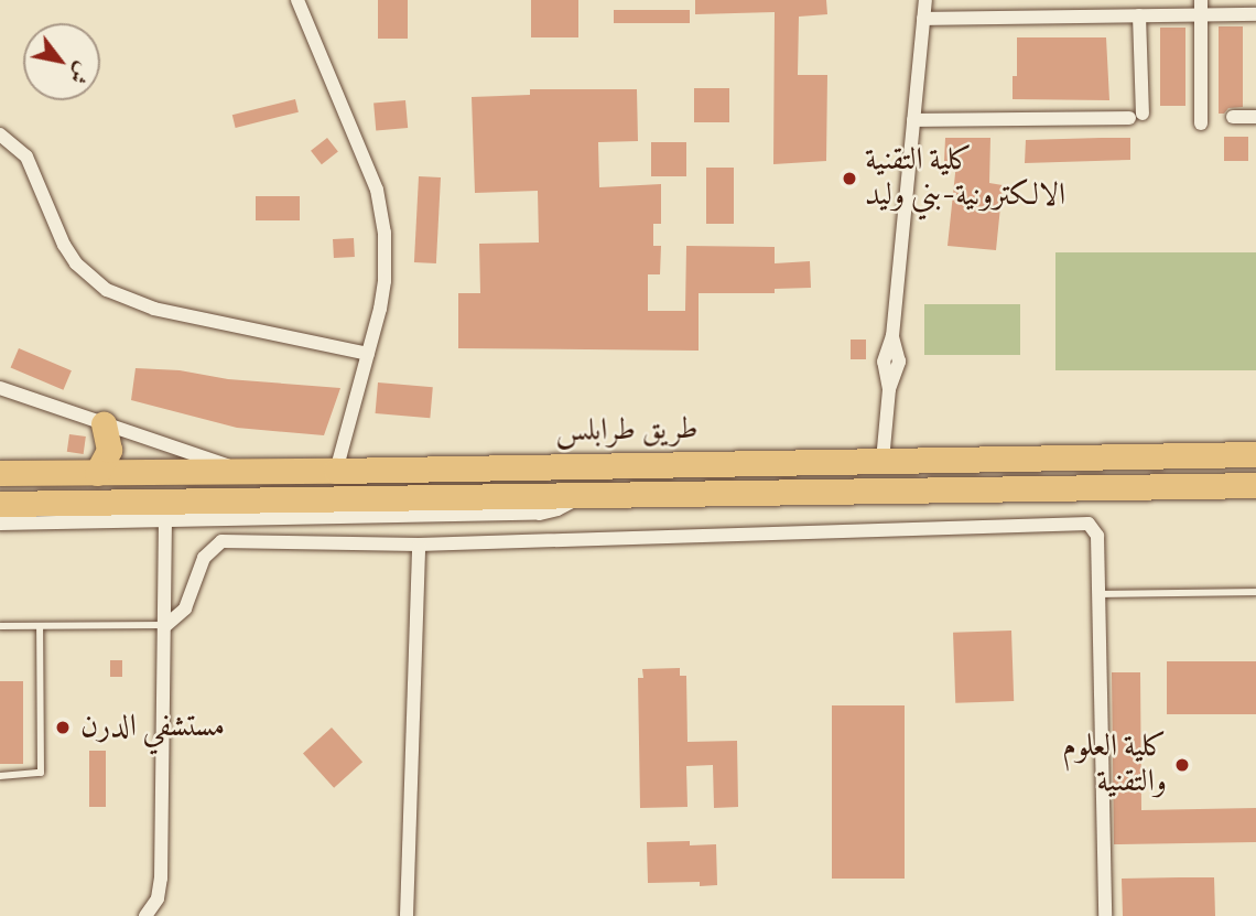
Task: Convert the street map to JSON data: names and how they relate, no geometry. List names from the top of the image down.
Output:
{
  "streets": {
    "highway": ["طريق طرابلس"]
  },
  "places": ["كلية التقنية الالكترونية-بني وليد", "مستشفي الدرن", "كلية العلوم والتقنية"],
  "north": "bottom right"
}
